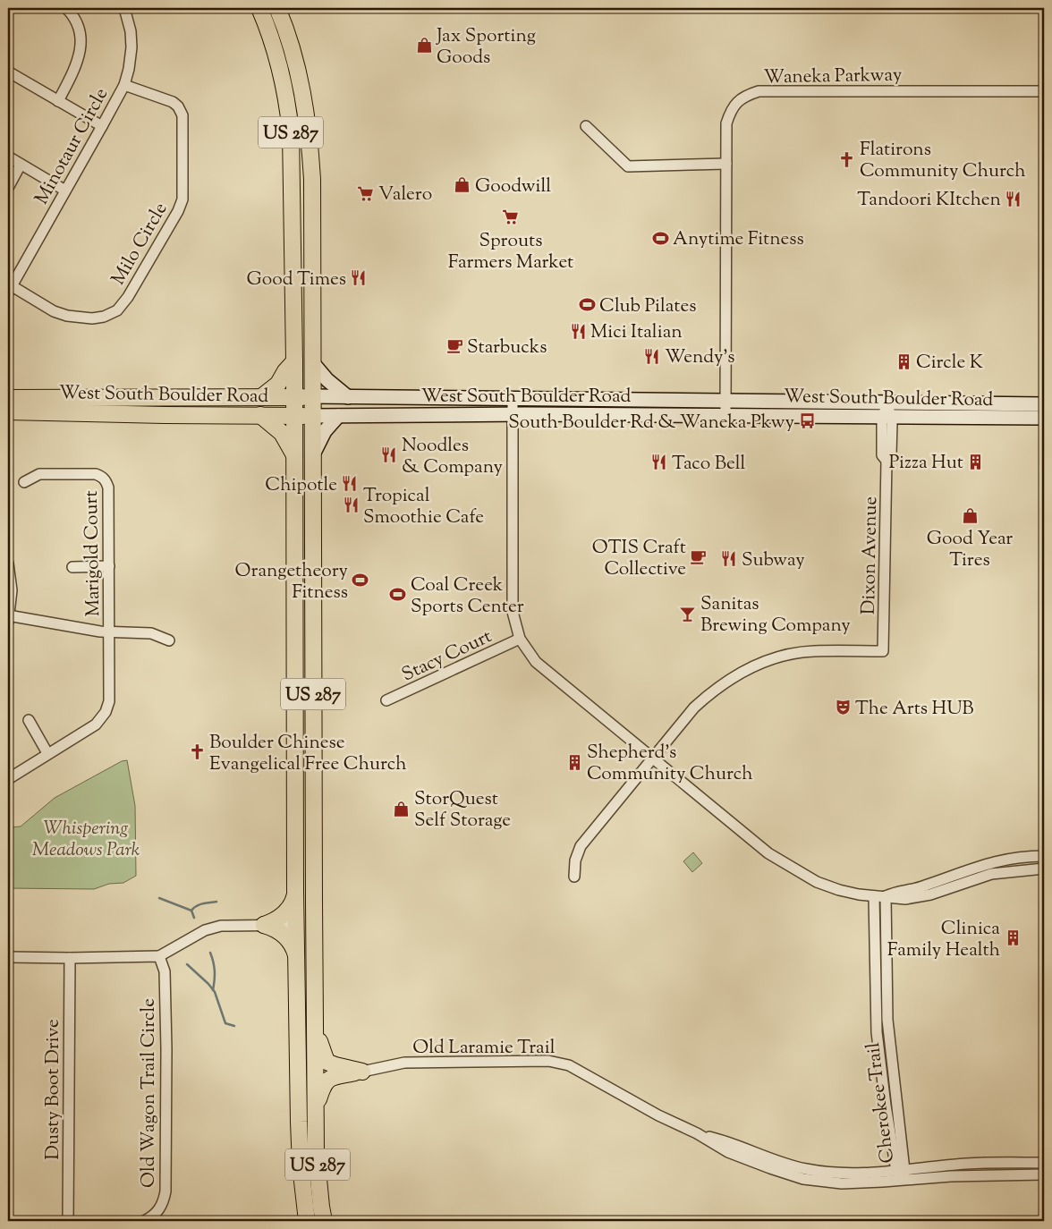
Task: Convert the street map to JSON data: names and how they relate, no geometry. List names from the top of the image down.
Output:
{
  "streets": {
    "main road": ["US 287", "West South Boulder Road"],
    "street": [
      "Waneka Parkway",
      "Minotaur Circle",
      "Milo Circle",
      "Marigold Court",
      "Dixon Avenue",
      "Stacy Court",
      "Old Laramie Trail",
      "Dusty Boot Drive",
      "Old Wagon Trail Circle",
      "Cherokee Trail"
    ]
  },
  "crossings": [
    ["Waneka Parkway", "West South Boulder Road"],
    ["US 287", "West South Boulder Road"],
    ["Minotaur Circle", "Milo Circle"],
    ["West South Boulder Road", "Dixon Avenue"],
    ["Old Laramie Trail", "Cherokee Trail"]
  ],
  "parks": ["Whispering Meadows Park"],
  "places": {
    "shop": [
      "Jax Sporting Goods",
      "Goodwill",
      "Good Year Tires",
      "StorQuest Self Storage"
    ],
    "church": ["Flatirons Community Church", "Boulder Chinese Evangelical Free Church"],
    "supermarket": ["Valero", "Sprouts Farmers Market"],
    "restaurant": [
      "Tandoori KItchen",
      "Good Times",
      "Mici Italian",
      "Wendy's",
      "Noodles & Company",
      "Taco Bell",
      "Chipotle",
      "Tropical Smoothie Cafe",
      "Subway"
    ],
    "sports": [
      "Anytime Fitness",
      "Club Pilates",
      "Orangetheory Fitness",
      "Coal Creek Sports Center"
    ],
    "cafe": ["Starbucks", "OTIS Craft Collective"],
    "building": [
      "Circle K",
      "Pizza Hut",
      "Shepherd's Community Church",
      "Clinica Family Health"
    ],
    "bus stop": ["South Boulder Rd & Waneka Pkwy"],
    "bar": ["Sanitas Brewing Company"],
    "theatre": ["The Arts HUB"]
  }
}
